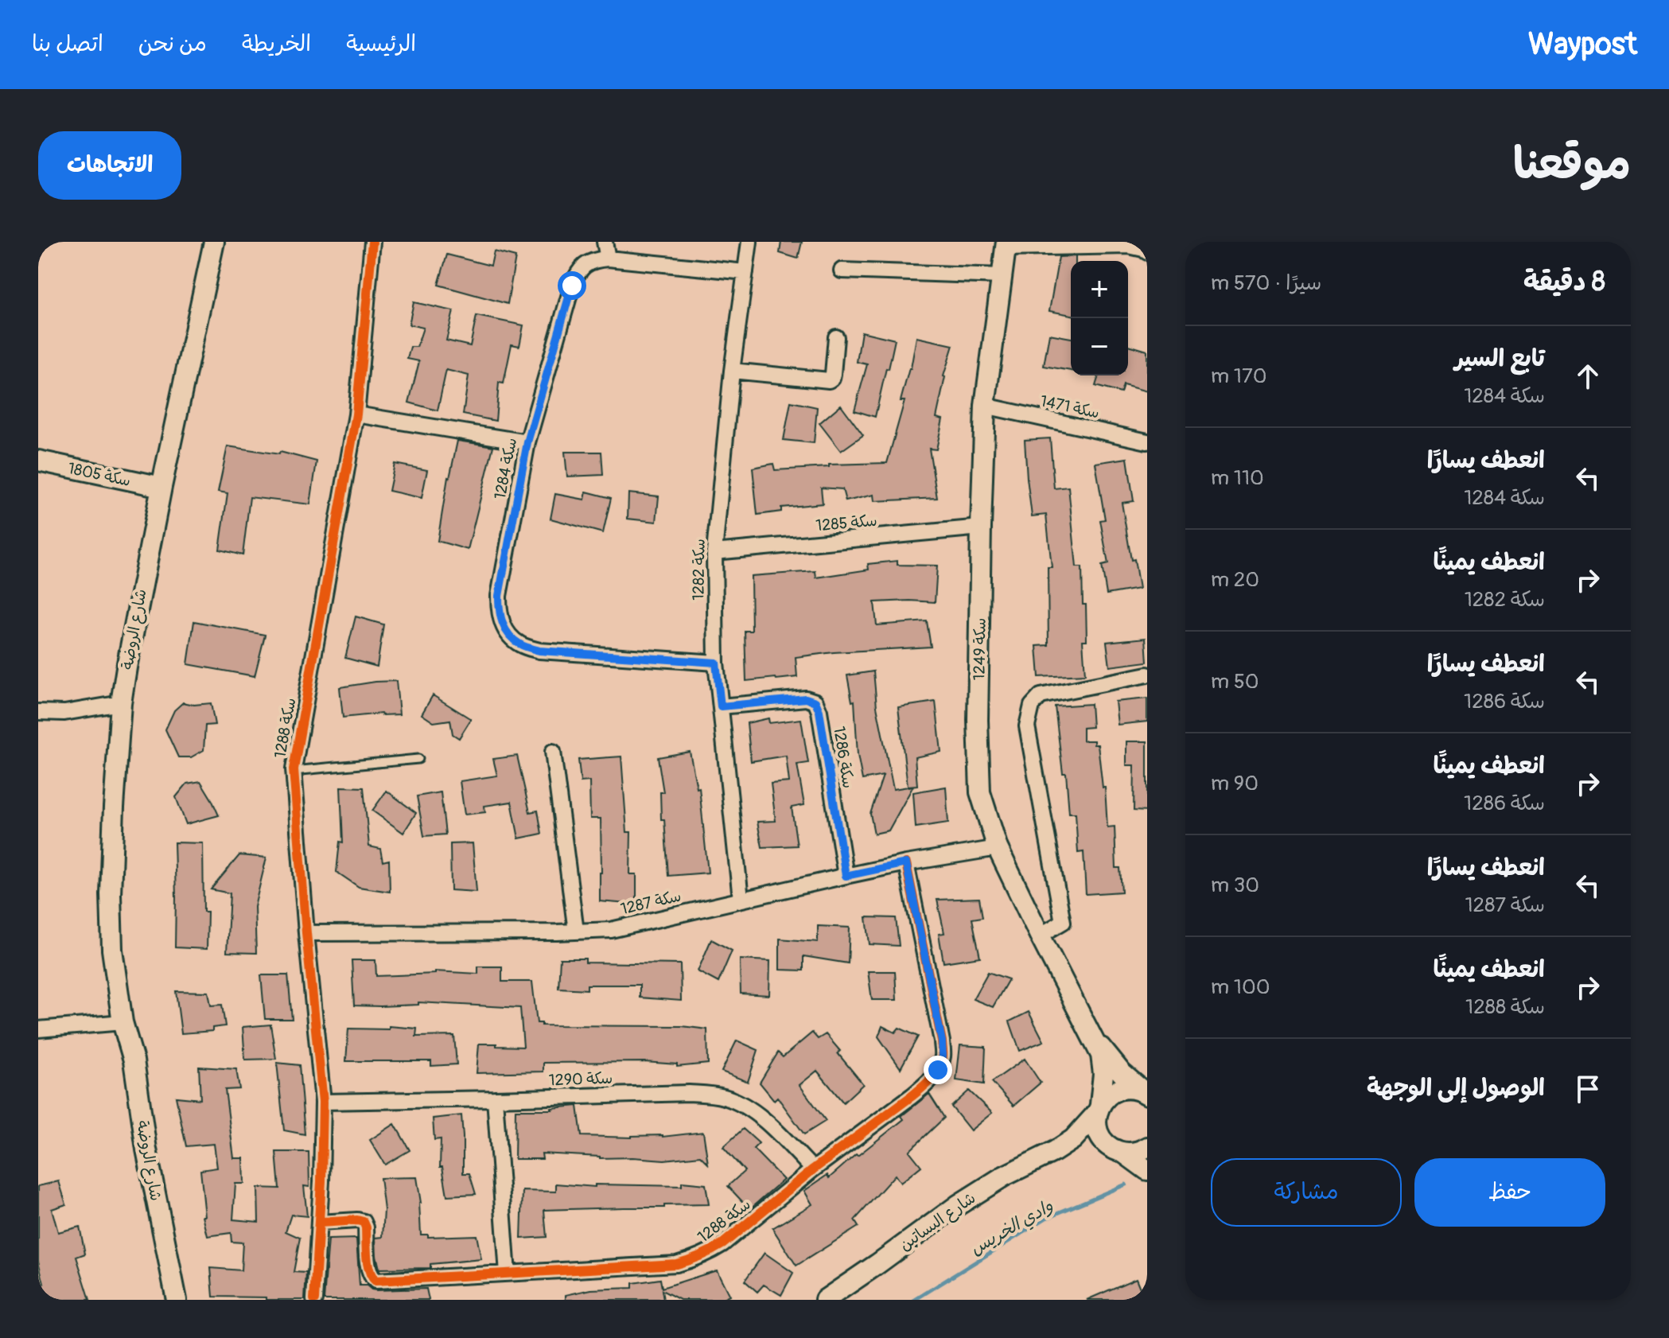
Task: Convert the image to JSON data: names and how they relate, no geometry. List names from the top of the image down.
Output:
{
  "streets": {
    "street": [
      "سكة 1471",
      "سكة 1284",
      "سكة 1805",
      "سكة 1285",
      "سكة 1282",
      "شارع الروضة",
      "سكة 1249",
      "سكة 1288",
      "سكة 1286",
      "سكة 1287",
      "سكة 1290",
      "شارع البساتين"
    ]
  },
  "crossings": [
    ["سكة 1471", "سكة 1249"],
    ["سكة 1284", "سكة 1282"],
    ["سكة 1805", "شارع الروضة"],
    ["سكة 1285", "سكة 1282"],
    ["سكة 1285", "سكة 1249"],
    ["سكة 1282", "سكة 1286"],
    ["سكة 1282", "سكة 1287"],
    ["سكة 1249", "سكة 1287"],
    ["سكة 1249", "شارع البساتين"],
    ["سكة 1288", "سكة 1287"],
    ["سكة 1288", "سكة 1290"],
    ["سكة 1286", "سكة 1287"]
  ],
  "water": ["وادي الخريس"],
  "page": {
    "header": "Waypost",
    "nav": [
      "الرئيسية",
      "الخريطة",
      "من نحن",
      "اتصل بنا"
    ],
    "title": "موقعنا",
    "buttons": [
      "الاتجاهات",
      ["حفظ", "مشاركة"]
    ],
    "heading": ["8 دقيقة", "سيرًا · 570 m"],
    "map_buttons": ["+", "−"],
    "list": [
      ["تابع السير", "سكة 1284", "170 m"],
      ["انعطف يسارًا", "سكة 1284", "110 m"],
      ["انعطف يمينًا", "سكة 1282", "20 m"],
      ["انعطف يسارًا", "سكة 1286", "50 m"],
      ["انعطف يمينًا", "سكة 1286", "90 m"],
      ["انعطف يسارًا", "سكة 1287", "30 m"],
      ["انعطف يمينًا", "سكة 1288", "100 m"],
      "الوصول إلى الوجهة"
    ]
  }
}
